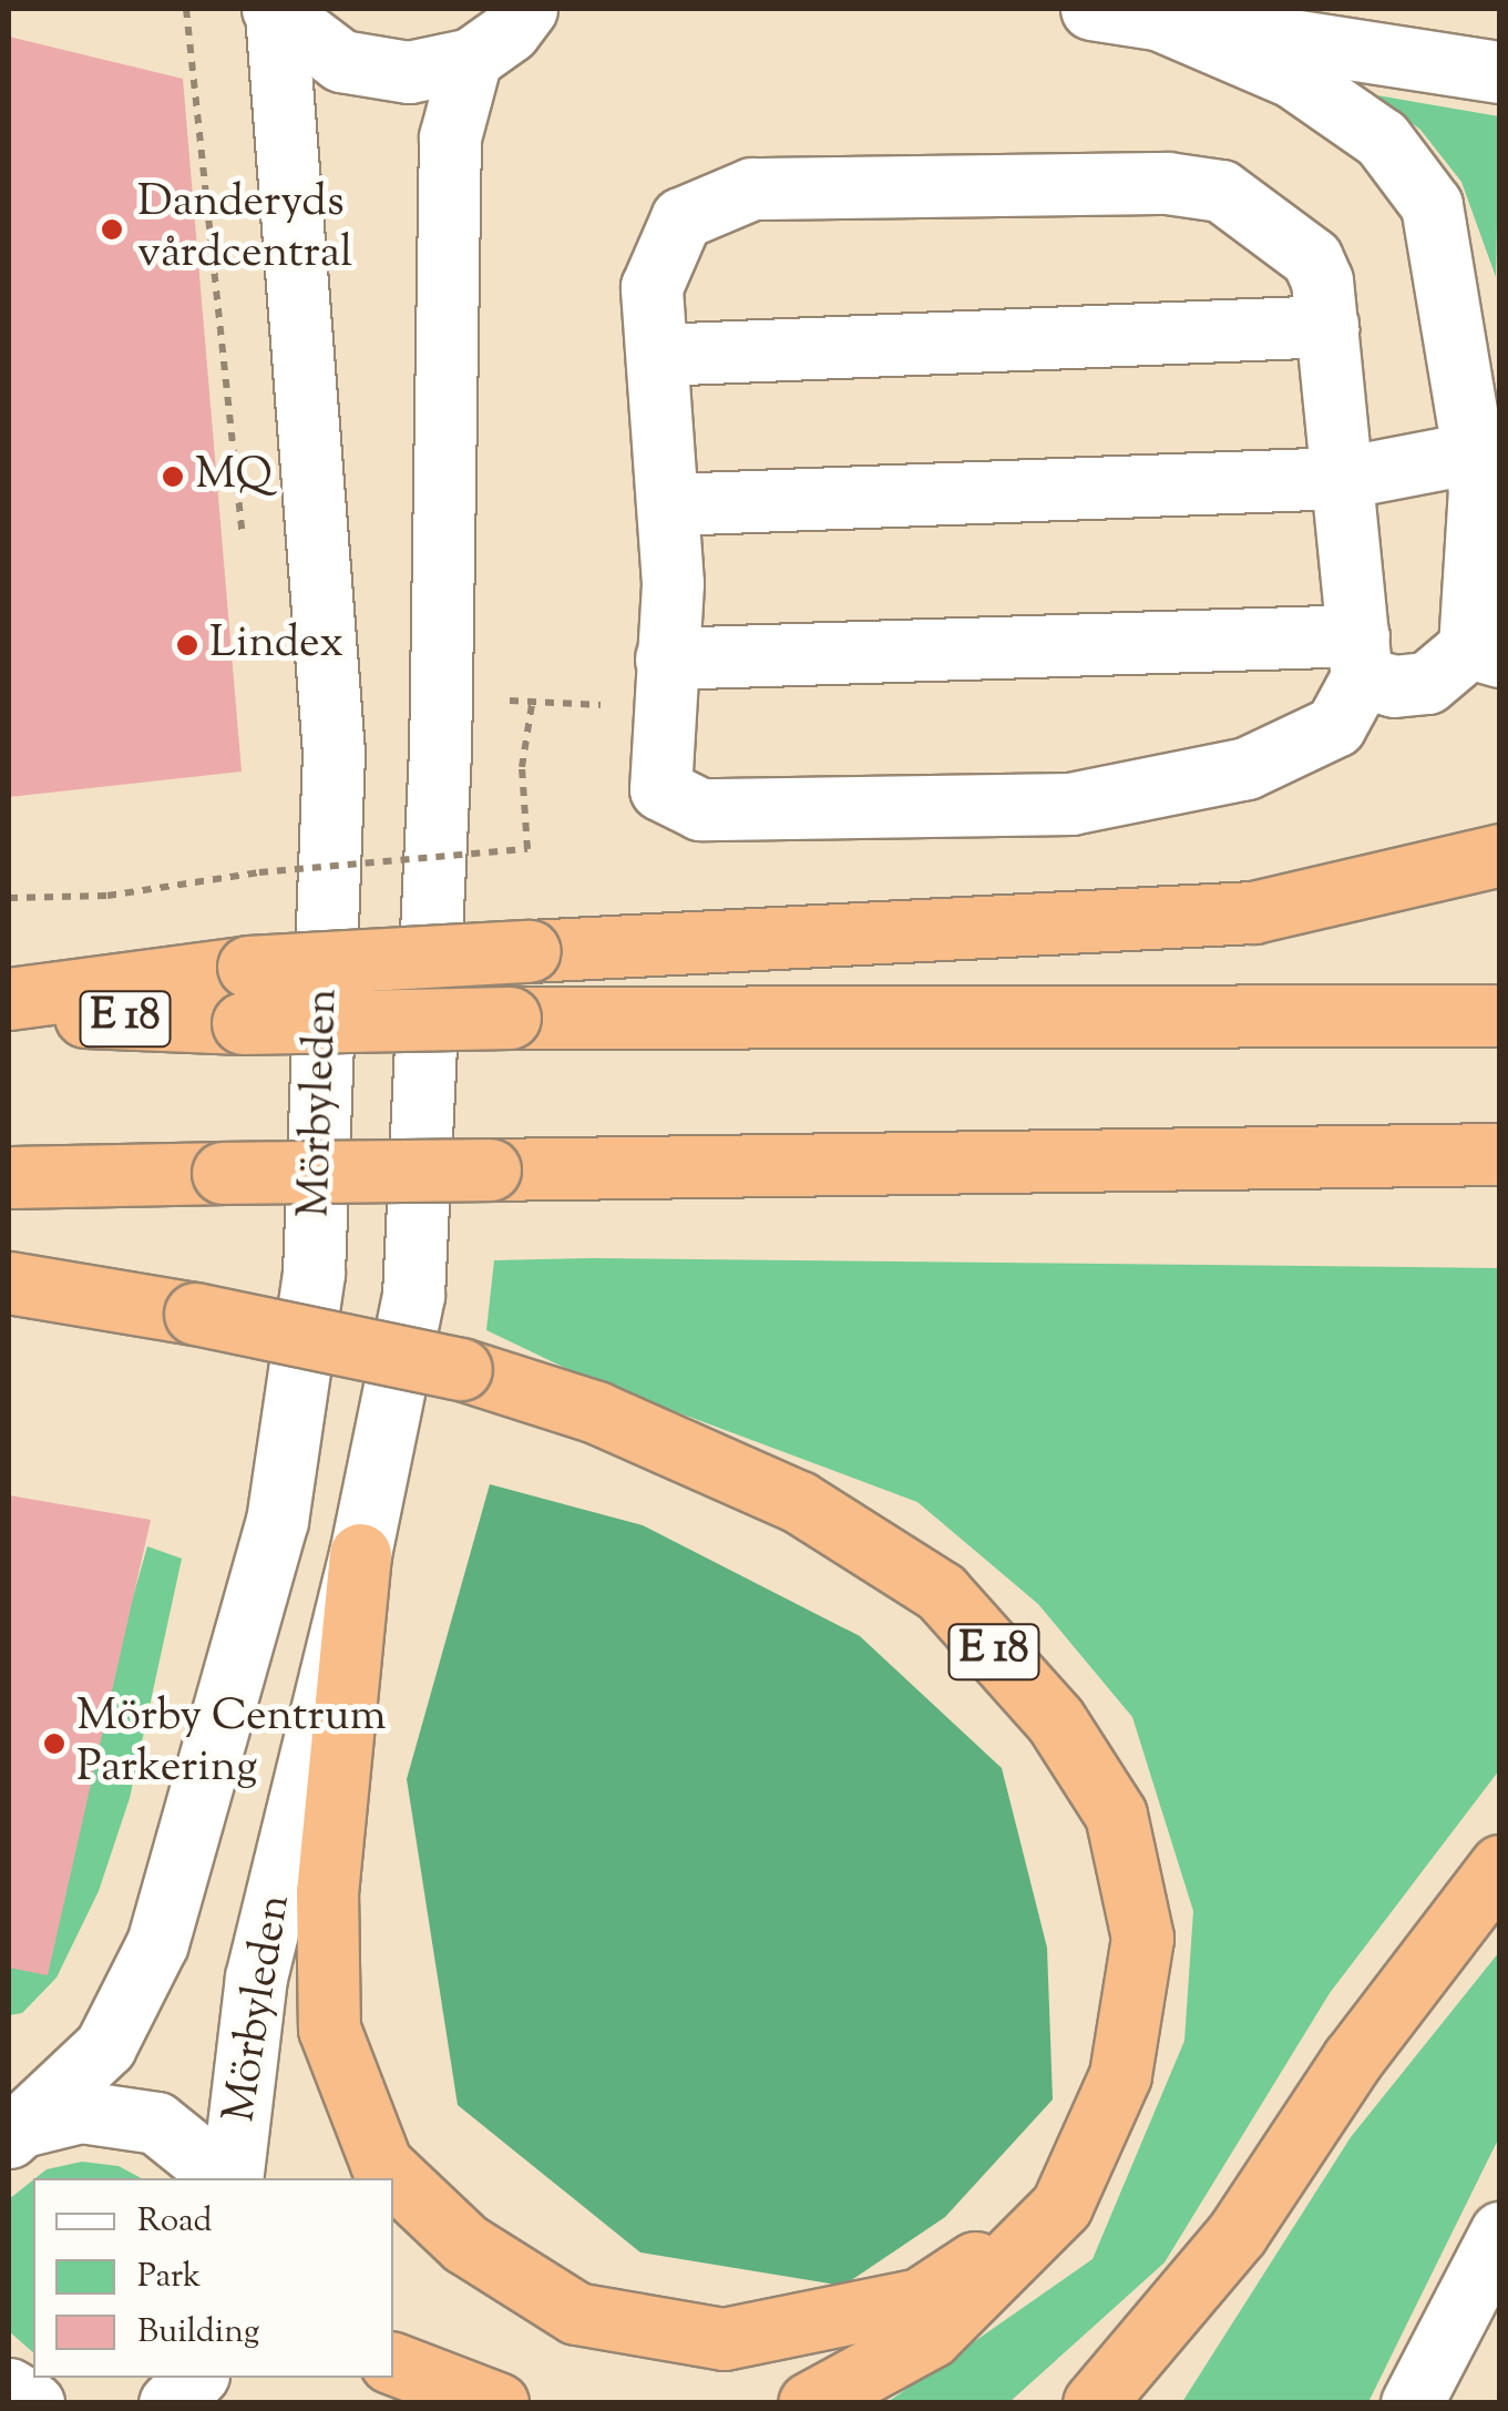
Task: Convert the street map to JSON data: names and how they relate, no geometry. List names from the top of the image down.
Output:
{
  "streets": {
    "highway": ["E 18"],
    "street": ["Mörbyleden"]
  },
  "places": [
    "Danderyds vårdcentral",
    "MQ",
    "Lindex",
    "Mörby Centrum Parkering"
  ],
  "legend": ["Road", "Park", "Building"]
}
